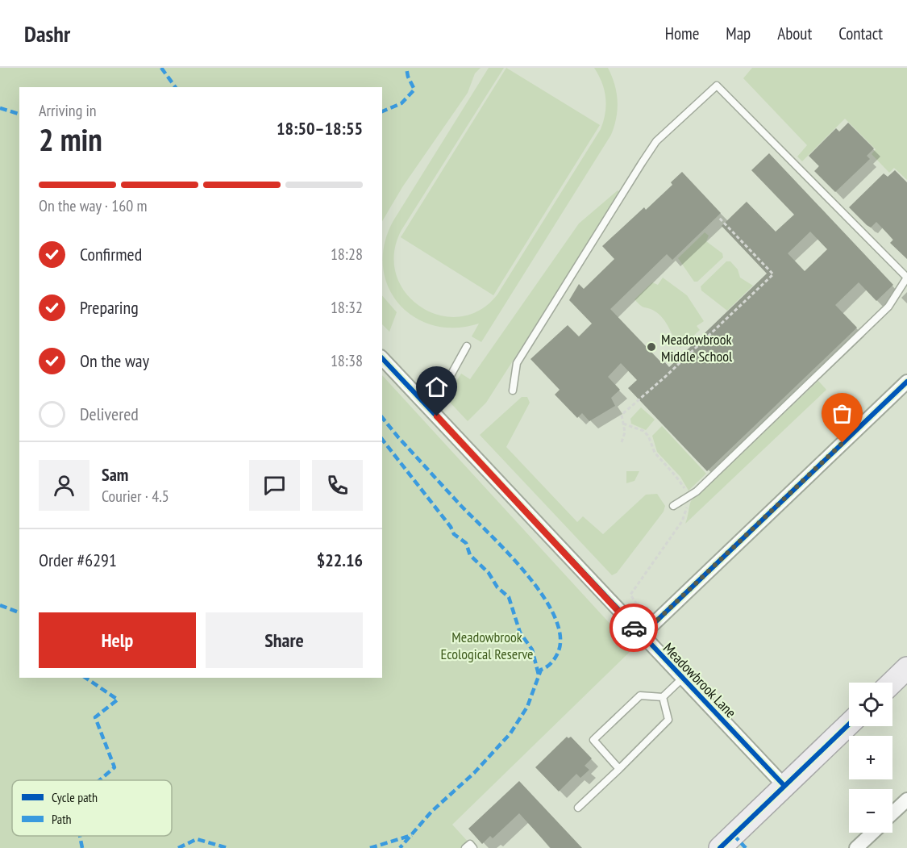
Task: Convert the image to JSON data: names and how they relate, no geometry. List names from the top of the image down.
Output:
{
  "streets": {
    "street": ["Meadowbrook Lane"]
  },
  "parks": ["Meadowbrook Ecological Reserve"],
  "places": ["Meadowbrook Middle School"],
  "legend": ["Cycle path", "Path"],
  "page": {
    "header": "Dashr",
    "nav": [
      "Home",
      "Map",
      "About",
      "Contact"
    ],
    "heading": ["2 min", "Arriving in", "18:50–18:55"],
    "panel": [
      "Sam",
      "Courier · 4.5",
      "Order #6291",
      "$22.16"
    ],
    "bar": "On the way · 160 m",
    "list": [
      ["Confirmed", "18:28"],
      ["Preparing", "18:32"],
      ["On the way", "18:38"],
      "Delivered"
    ],
    "buttons": ["Help", "Share"],
    "map_buttons": ["+", "−"]
  }
}
